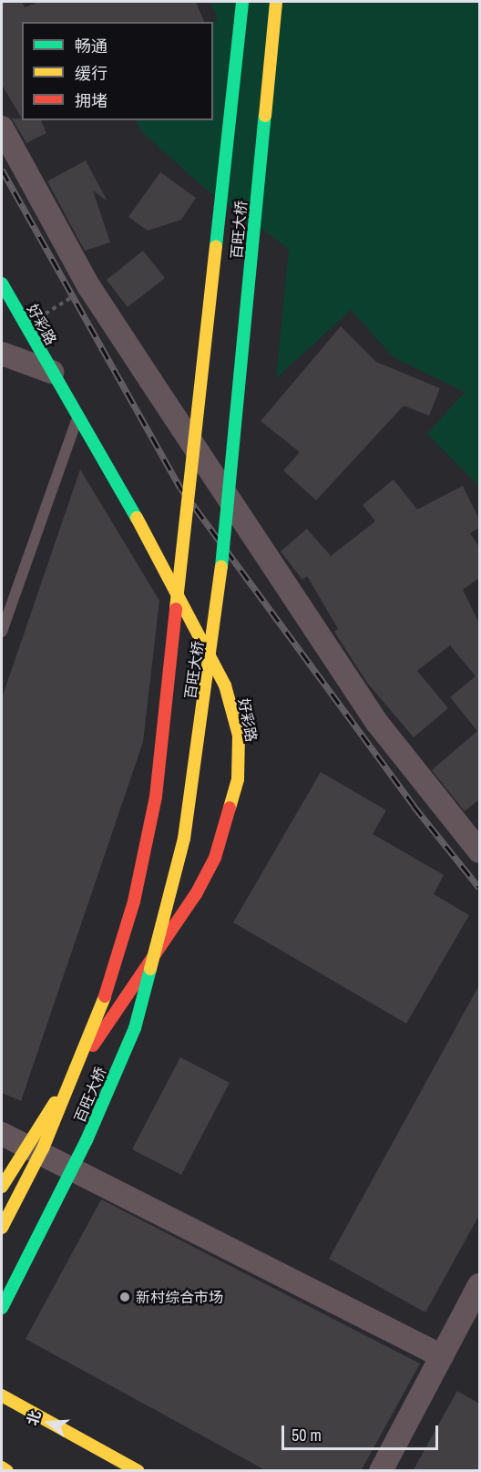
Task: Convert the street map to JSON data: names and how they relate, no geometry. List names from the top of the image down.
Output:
{
  "streets": {
    "main road": ["百旺大桥", "好彩路"]
  },
  "places": ["新村综合市场"],
  "legend": ["畅通", "缓行", "拥堵"],
  "scale_bar": "50 m",
  "north": "left"
}
